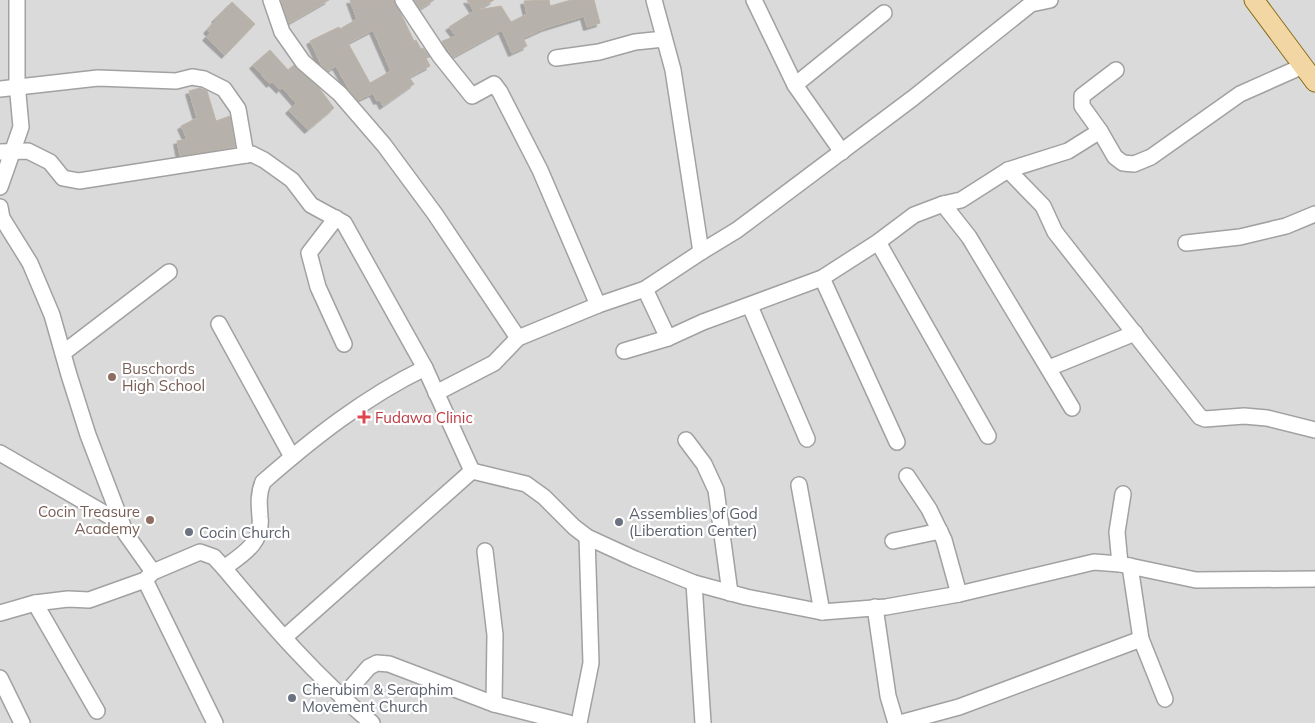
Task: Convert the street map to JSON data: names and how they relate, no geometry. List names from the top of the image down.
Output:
{
  "places": {
    "other": [
      "Buschords High School",
      "Cocin Treasure Academy",
      "Assemblies of God (Liberation Center)",
      "Cocin Church",
      "Cherubim & Seraphim Movement Church"
    ],
    "health": ["Fudawa Clinic"]
  }
}
